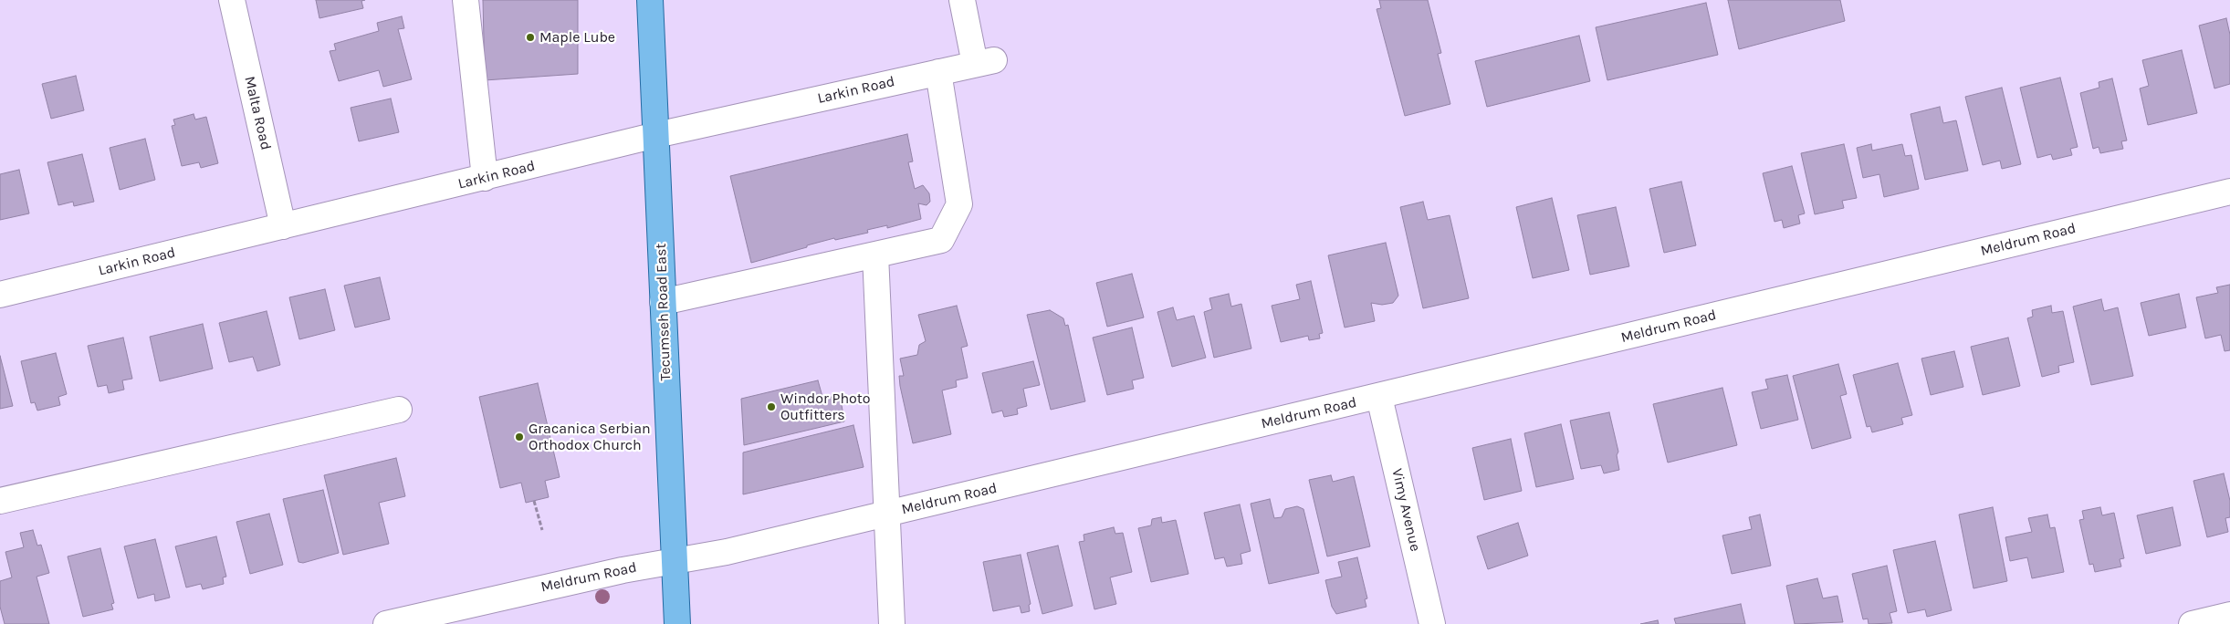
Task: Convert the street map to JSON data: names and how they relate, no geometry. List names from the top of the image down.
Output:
{
  "streets": {
    "main road": ["Tecumseh Road East"],
    "street": [
      "Larkin Road",
      "Malta Road",
      "Meldrum Road",
      "Vimy Avenue"
    ]
  },
  "crossings": [
    ["Larkin Road", "Malta Road"],
    ["Larkin Road", "Tecumseh Road East"],
    ["Meldrum Road", "Tecumseh Road East"],
    ["Meldrum Road", "Vimy Avenue"]
  ],
  "places": ["Maple Lube", "Windor Photo Outfitters", "Gracanica Serbian Orthodox Church"]
}
